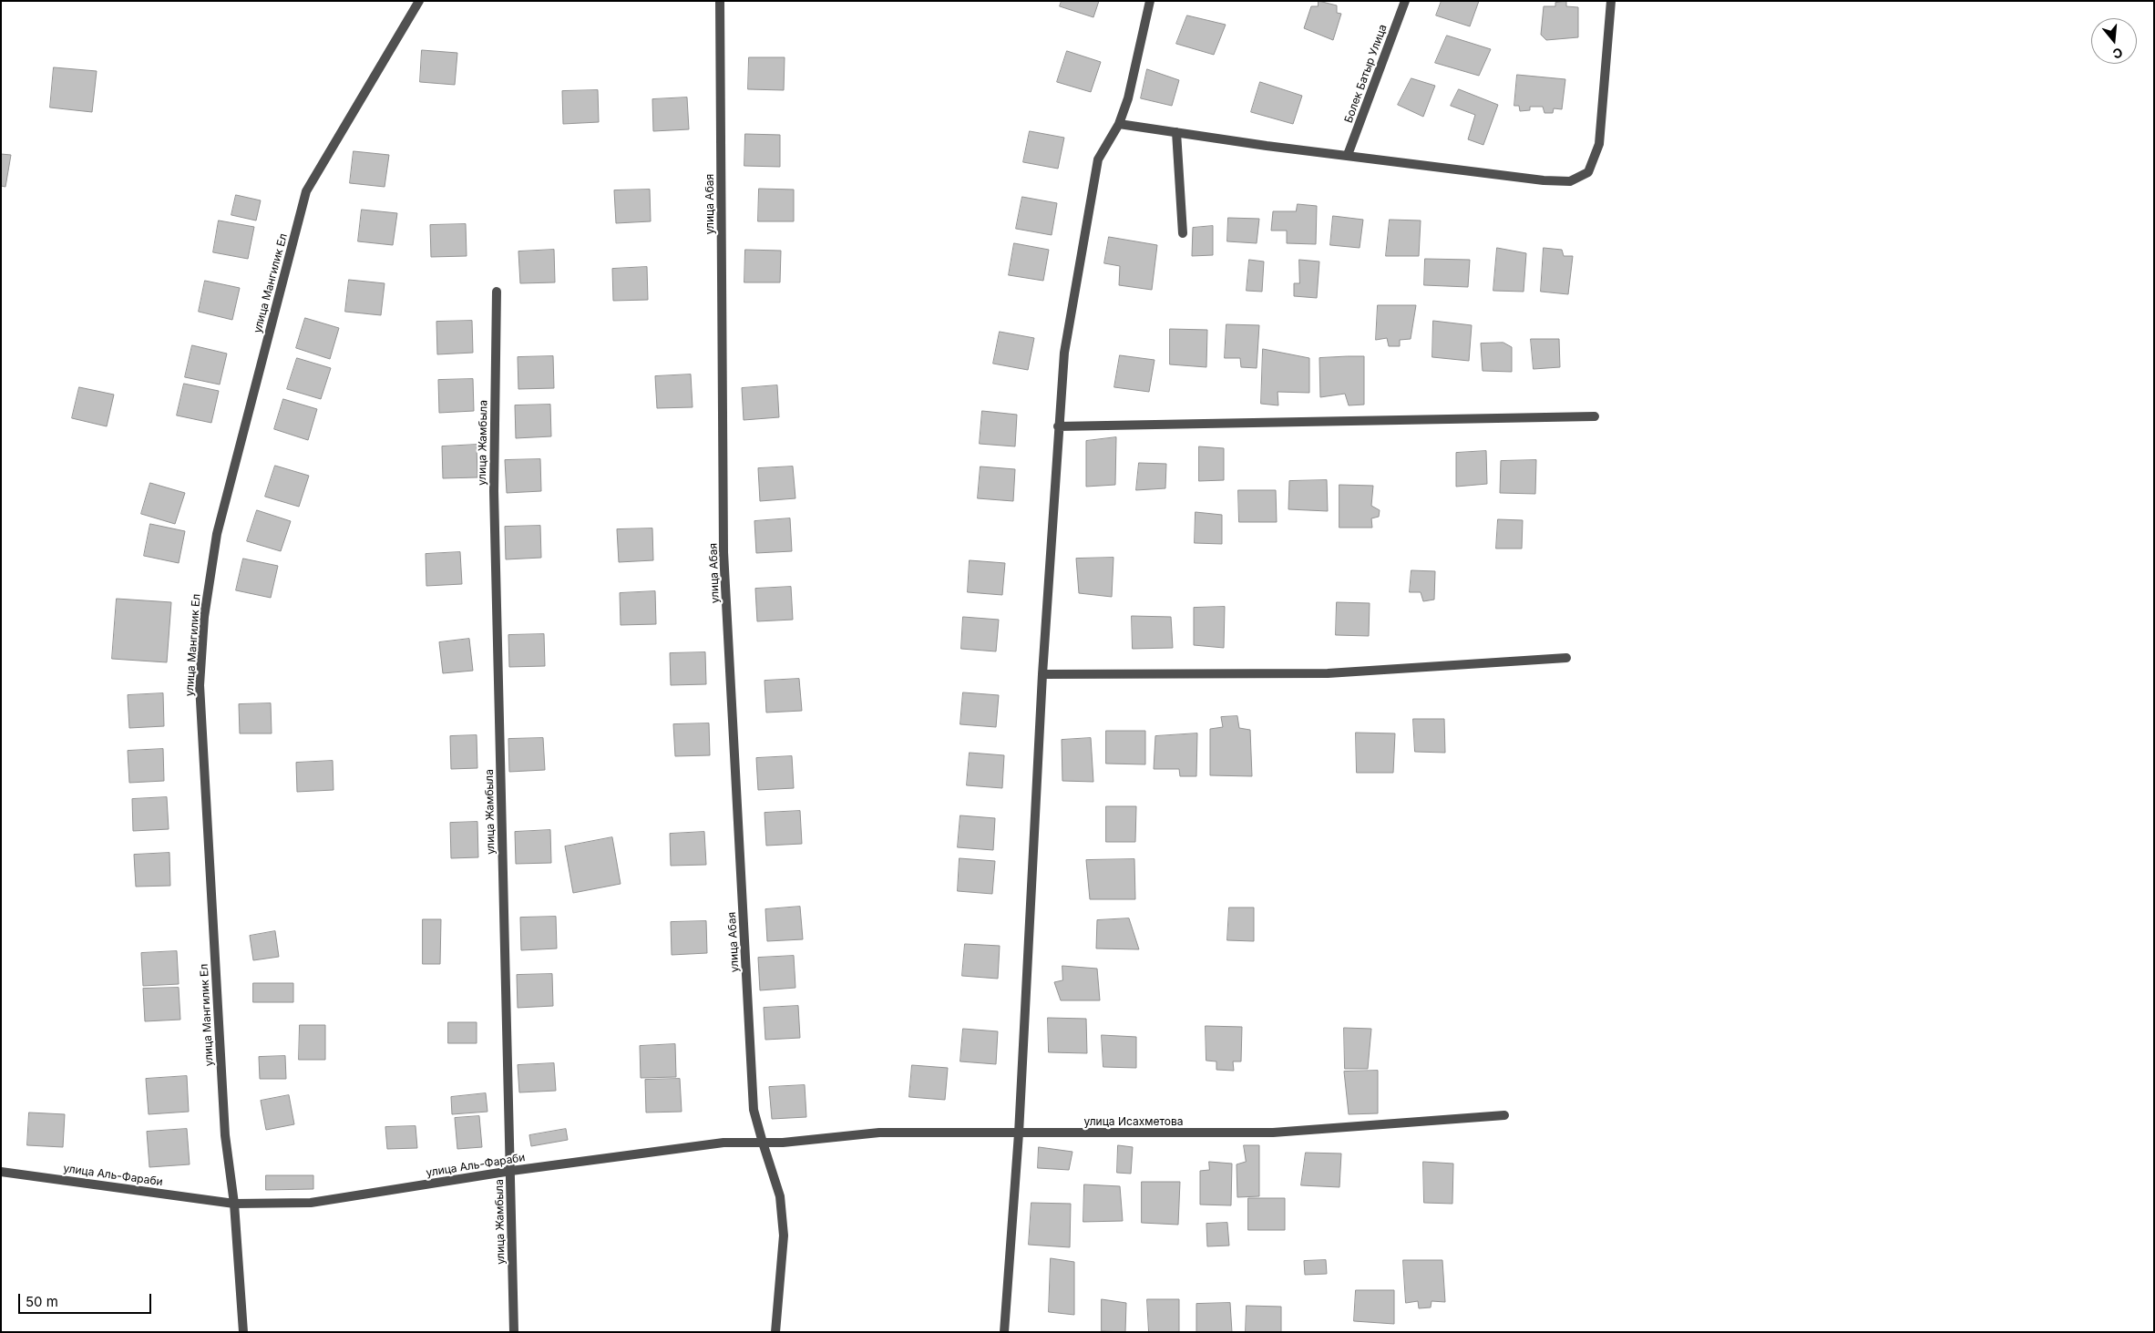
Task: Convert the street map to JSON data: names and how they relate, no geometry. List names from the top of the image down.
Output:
{
  "streets": {
    "street": [
      "Болек Батыр Улица",
      "улица Абая",
      "улица Мангилик Ел",
      "улица Жамбыла",
      "улица Исахметова",
      "улица Аль-Фараби"
    ]
  },
  "crossings": [
    ["улица Абая", "улица Исахметова"],
    ["улица Абая", "улица Аль-Фараби"],
    ["улица Мангилик Ел", "улица Аль-Фараби"],
    ["улица Жамбыла", "улица Аль-Фараби"],
    ["улица Исахметова", "улица Аль-Фараби"]
  ],
  "scale_bar": "50 m",
  "north": "bottom"
}
